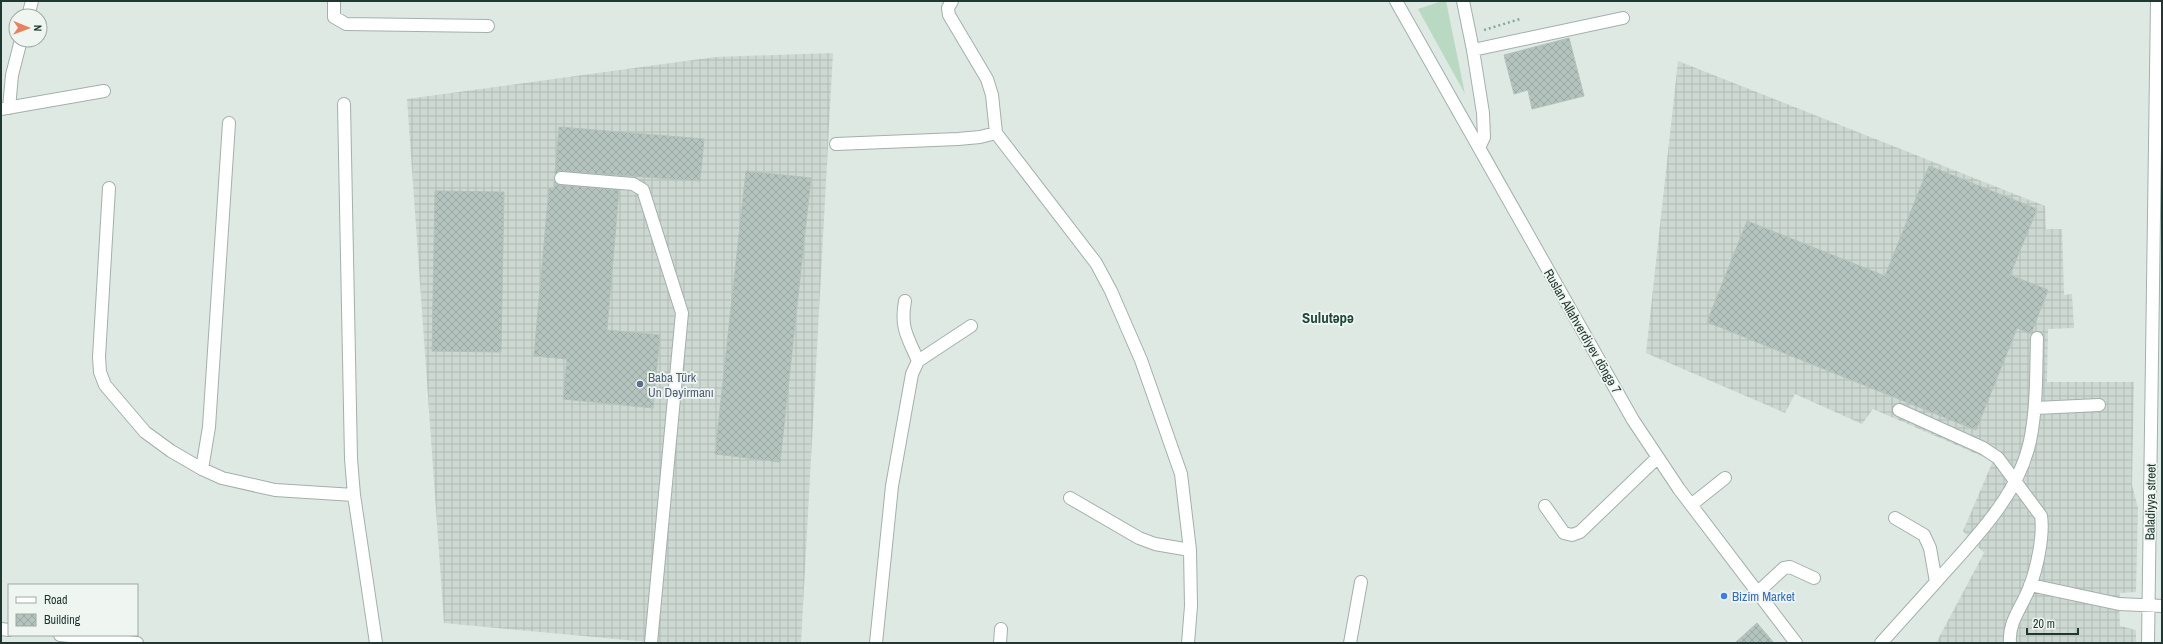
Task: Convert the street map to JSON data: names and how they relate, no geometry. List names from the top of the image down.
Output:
{
  "streets": {
    "street": ["Ruslan Allahverdiyev döngə 7", "Baladiyya street"]
  },
  "districts": ["Sulutəpə"],
  "places": ["Baba Türk Un Dəyirmanı", "Bizim Market"],
  "legend": ["Road", "Building"],
  "scale_bar": "20 m",
  "north": "right"
}
